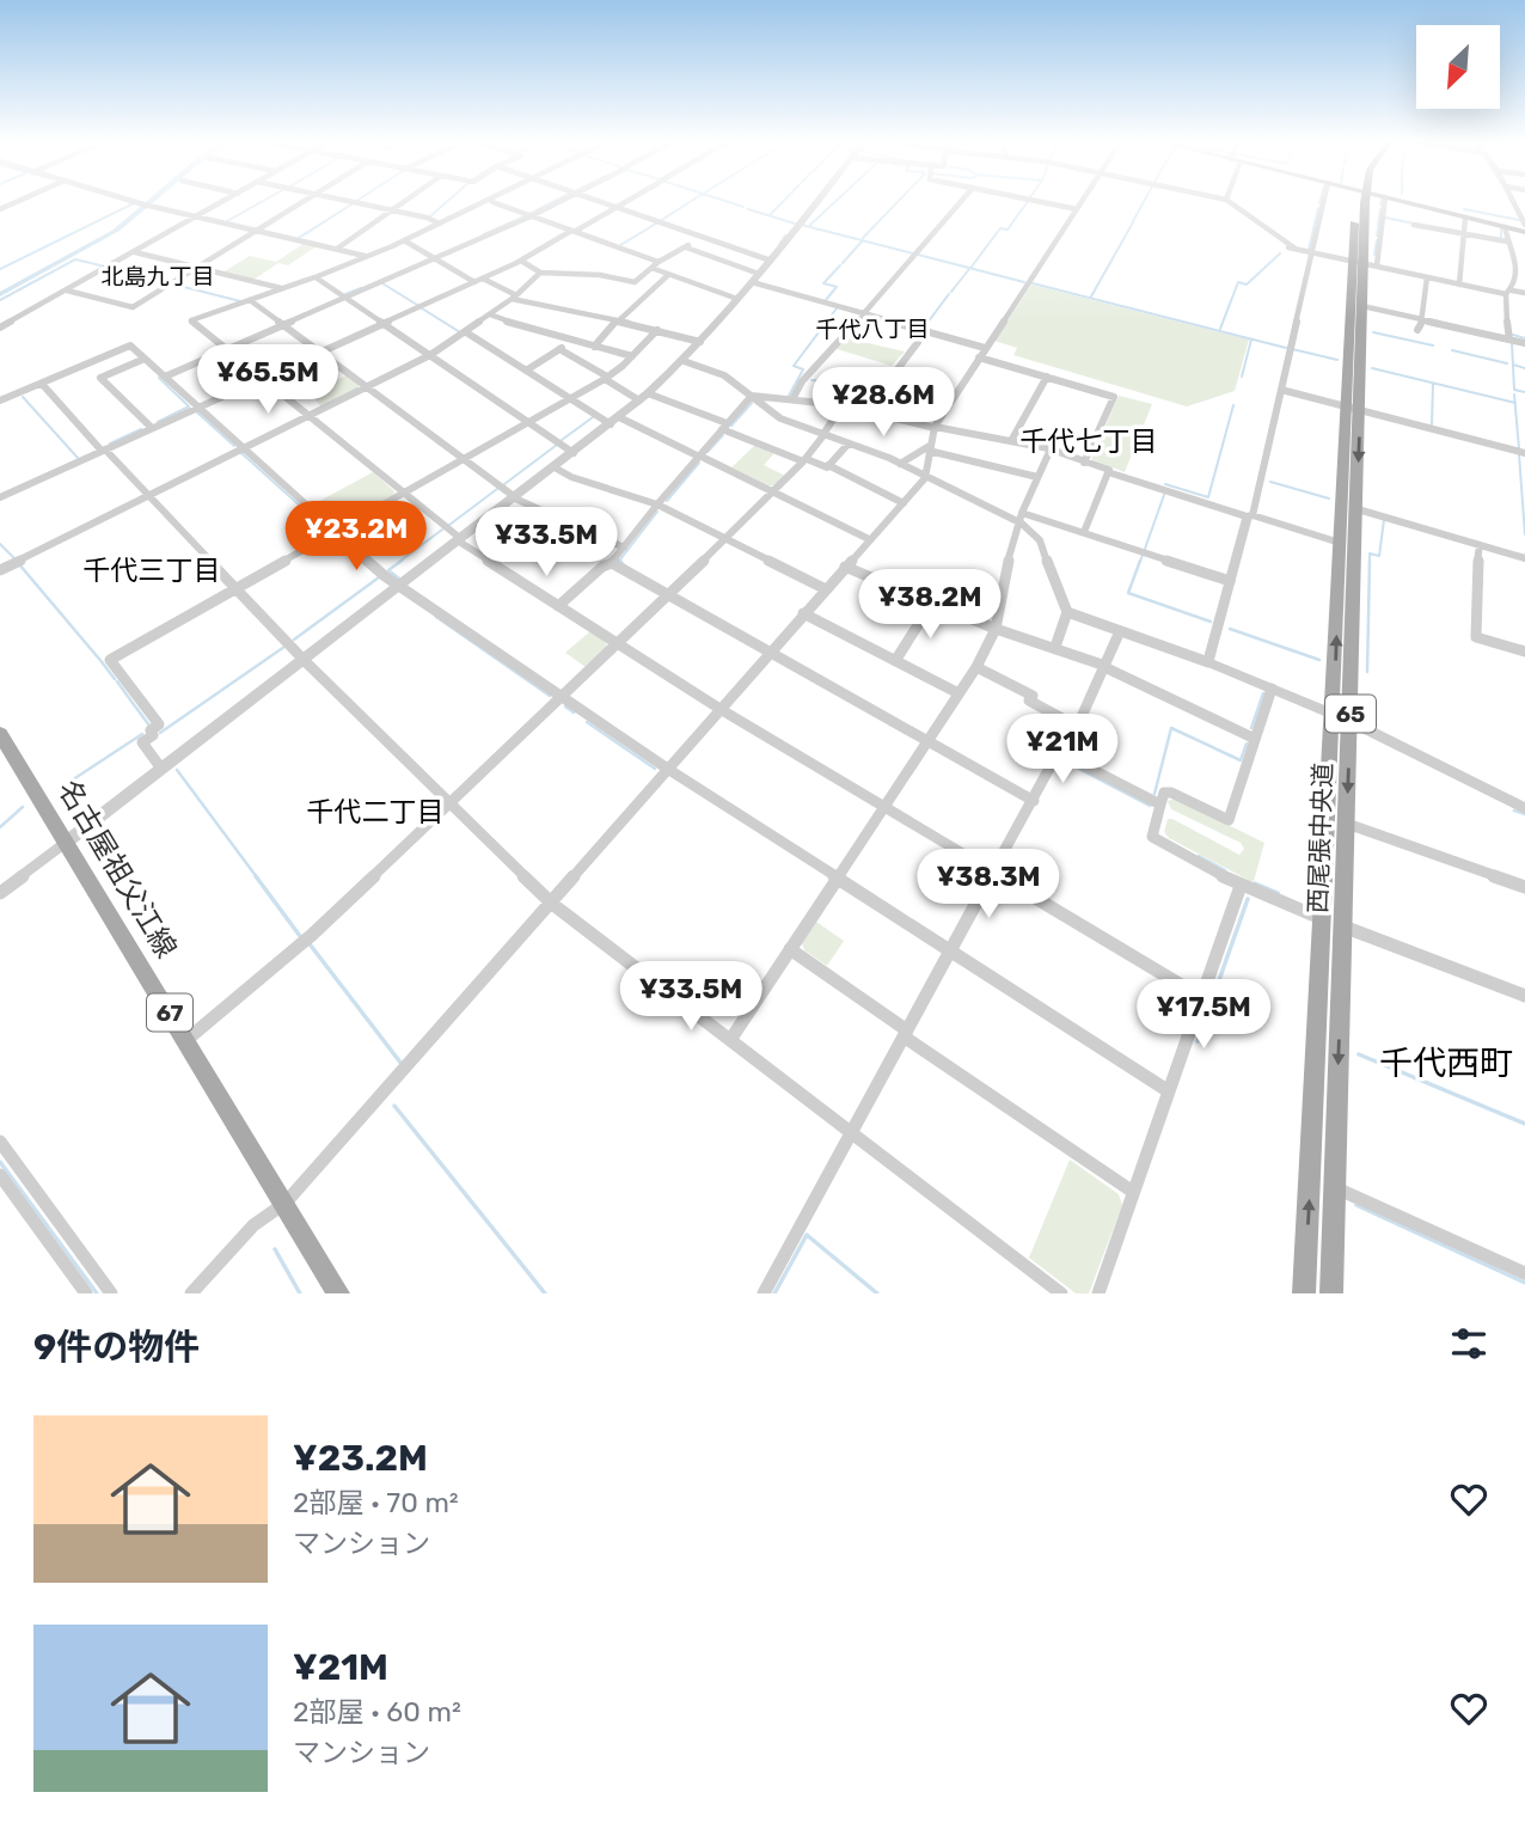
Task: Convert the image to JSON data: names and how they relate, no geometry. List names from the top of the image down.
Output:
{
  "streets": {
    "main road": [
      "65",
      "西尾張中央道",
      "名古屋祖父江線",
      "67"
    ]
  },
  "districts": [
    "北島九丁目",
    "千代八丁目",
    "千代七丁目",
    "千代三丁目",
    "千代二丁目",
    "千代西町"
  ],
  "north": "bottom left",
  "page": {
    "price": [
      "¥65.5M",
      "¥28.6M",
      "¥23.2M",
      "¥33.5M",
      "¥38.2M",
      "¥21M",
      "¥38.3M",
      "¥33.5M",
      "¥17.5M"
    ],
    "heading": "9件の物件",
    "list": [
      {
        "name": "¥23.2M",
        "note": "2部屋 · 70 m² · マンション"
      },
      {
        "name": "¥21M",
        "note": "2部屋 · 60 m² · マンション"
      }
    ]
  }
}
